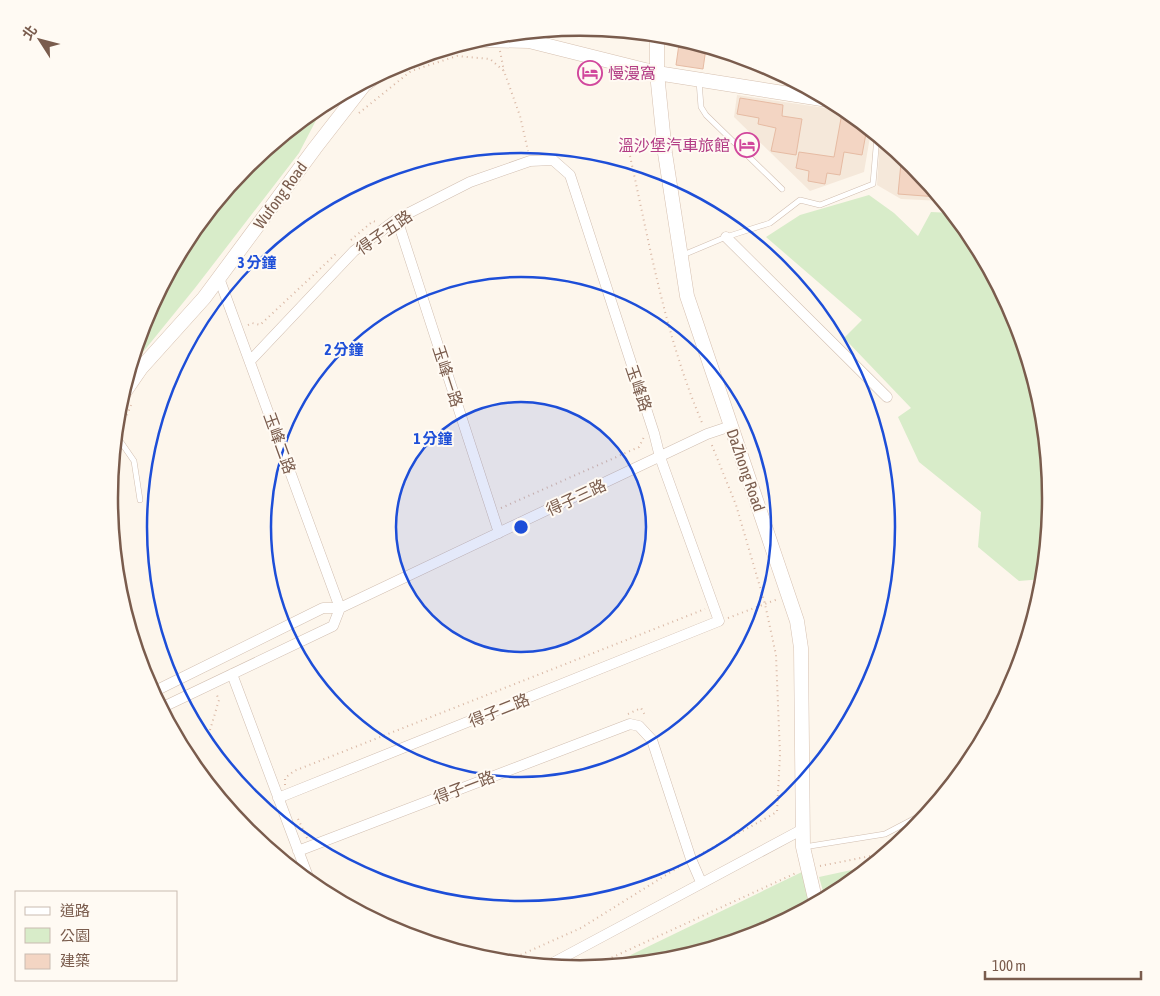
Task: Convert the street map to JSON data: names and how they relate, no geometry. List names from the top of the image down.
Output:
{
  "streets": {
    "street": [
      "Wufong Road",
      "得子五路",
      "玉峰一路",
      "玉峰路",
      "玉峰二路",
      "DaZhong Road",
      "得子三路",
      "得子二路",
      "得子一路"
    ]
  },
  "crossings": [
    ["Wufong Road", "玉峰二路"],
    ["得子五路", "玉峰一路"],
    ["得子五路", "玉峰路"],
    ["得子五路", "玉峰二路"],
    ["玉峰一路", "得子三路"],
    ["玉峰路", "得子三路"],
    ["玉峰路", "得子二路"],
    ["玉峰二路", "得子三路"],
    ["DaZhong Road", "得子三路"]
  ],
  "places": {
    "hotel": ["慢漫窩", "溫沙堡汽車旅館"]
  },
  "legend": ["道路", "公園", "建築"],
  "scale_bar": "100 m",
  "north": "top left",
  "rings": ["3 分鐘", "2 分鐘", "1 分鐘"]
}
